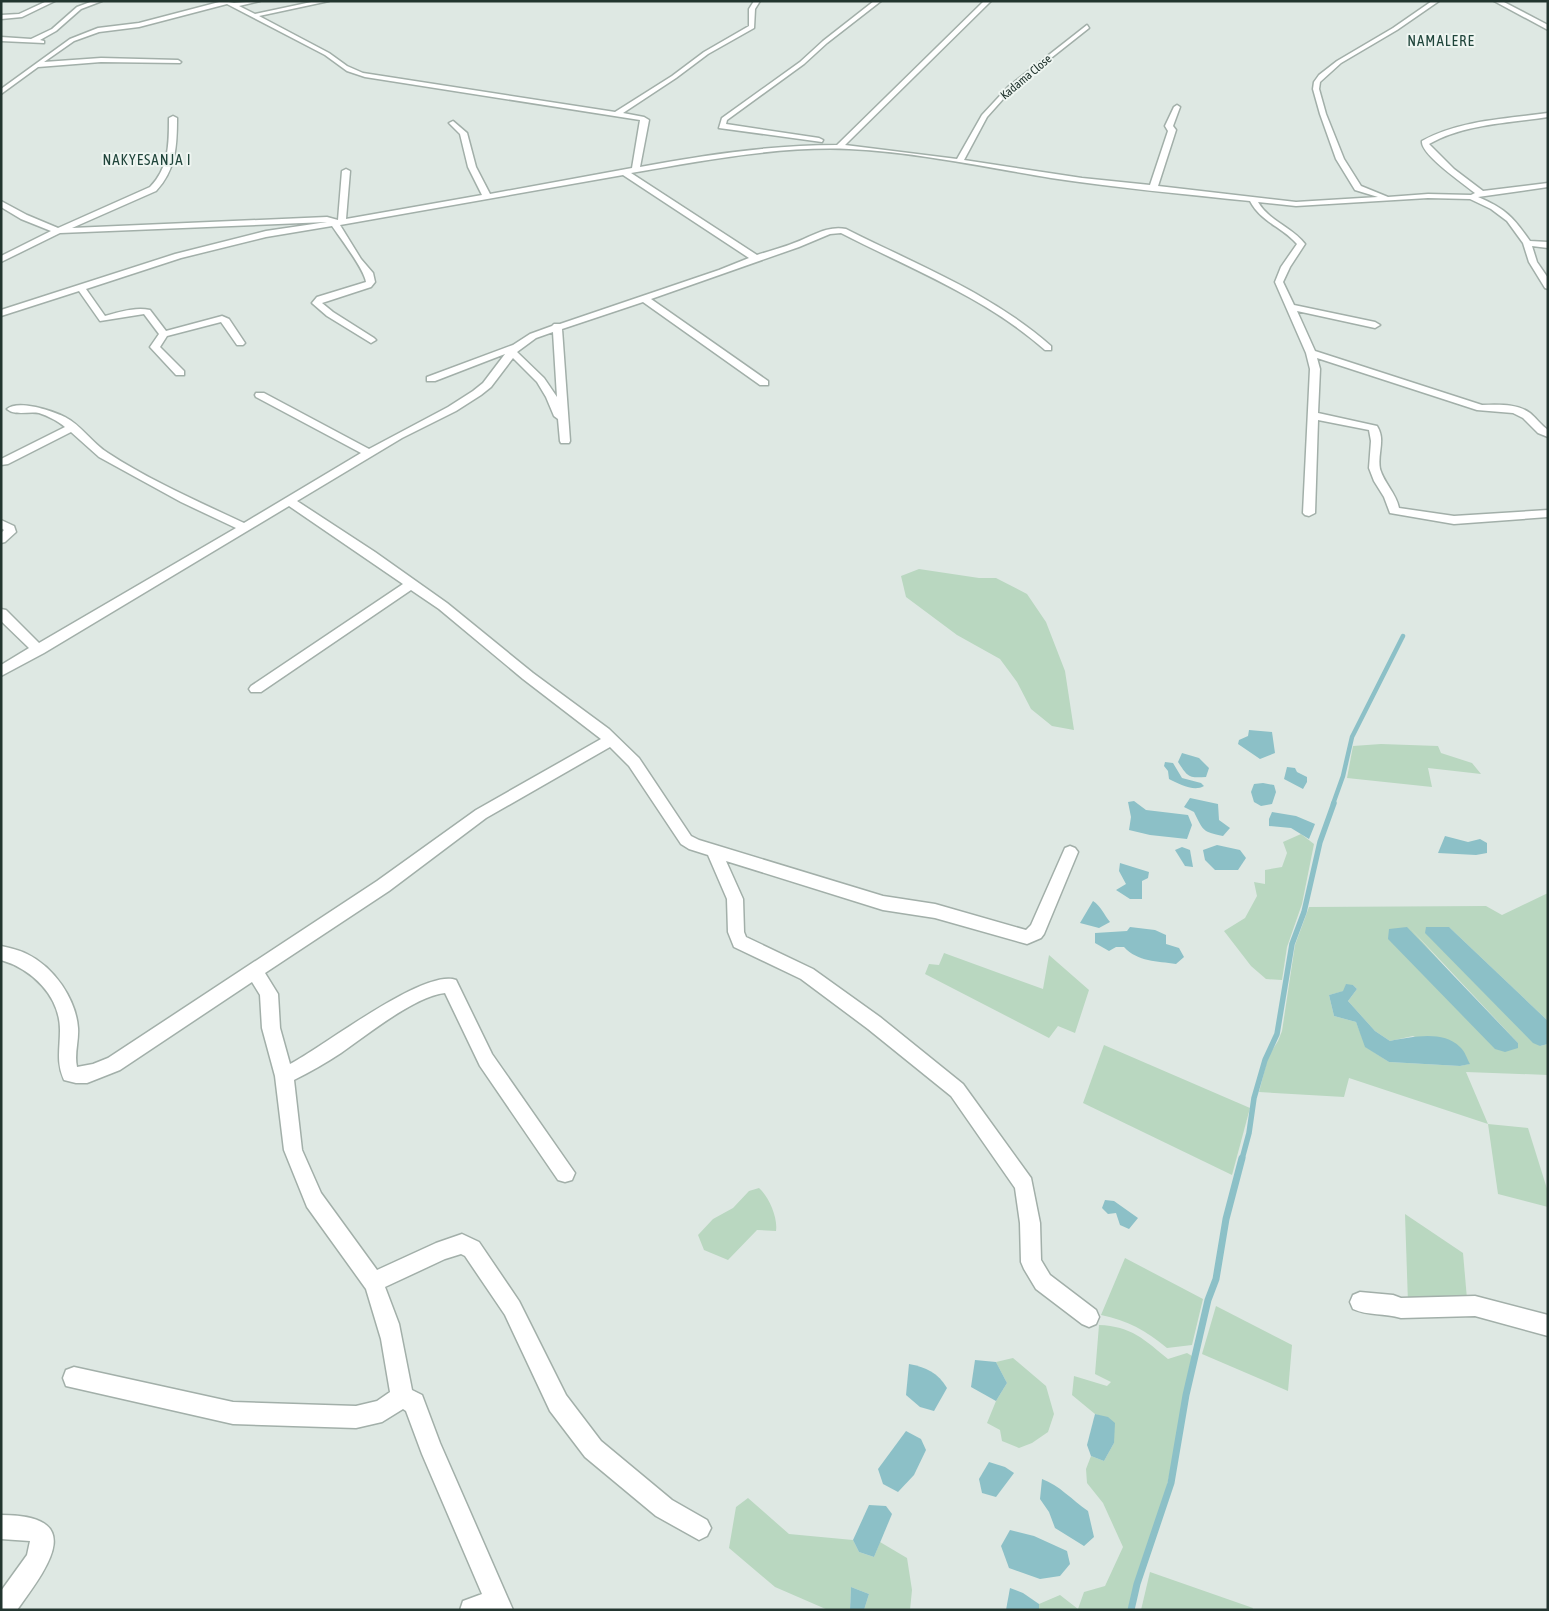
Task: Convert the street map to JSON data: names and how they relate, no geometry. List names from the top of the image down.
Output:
{
  "streets": {
    "street": ["Kadama Close"]
  },
  "districts": ["NAMALERE", "NAKYESANJA I"]
}
